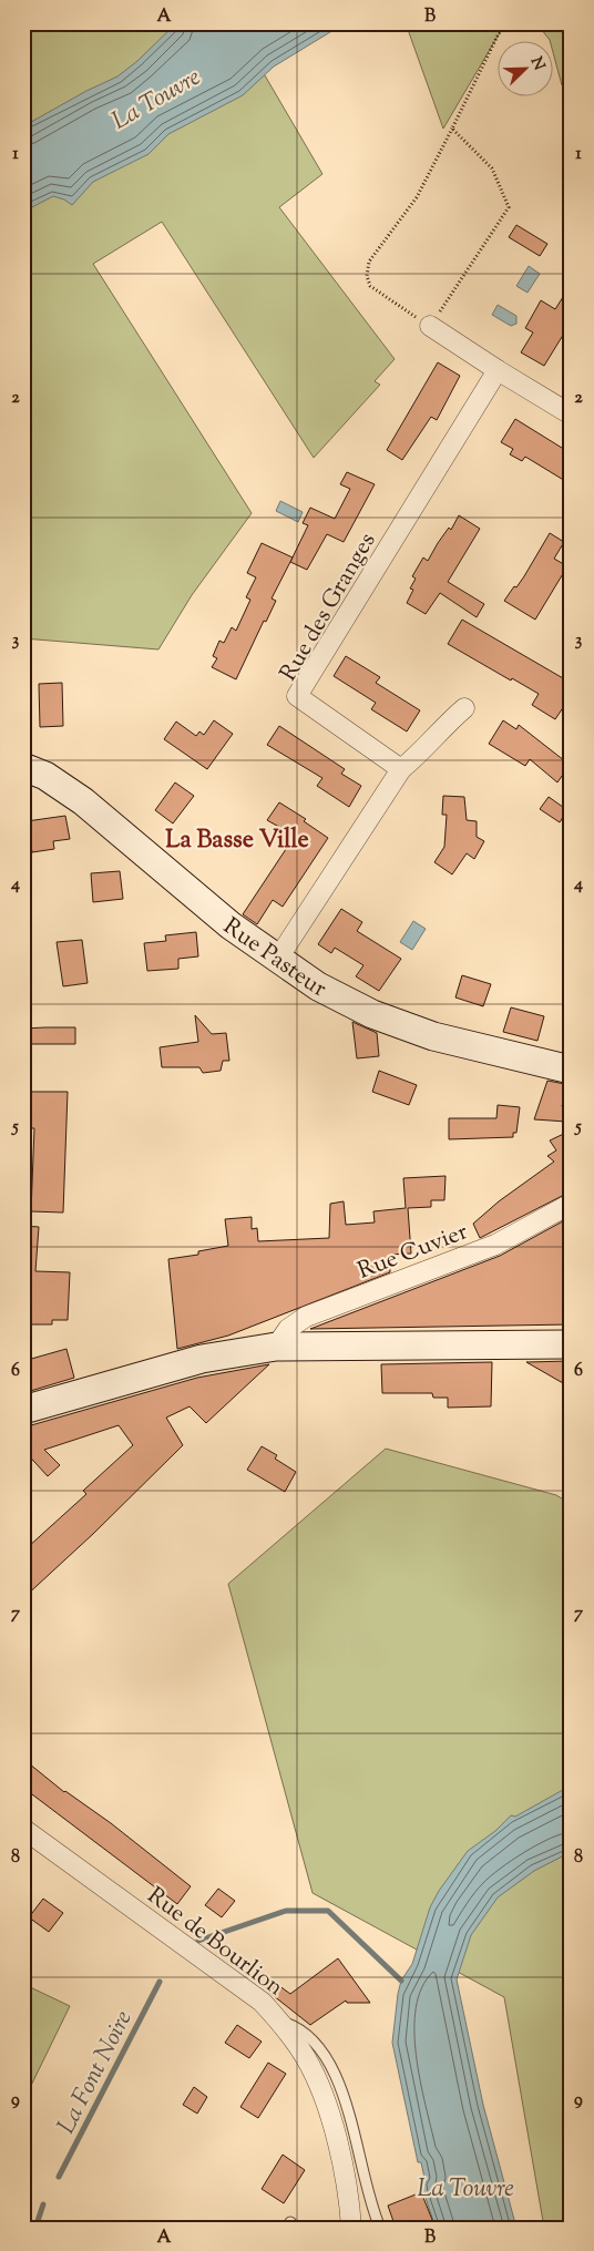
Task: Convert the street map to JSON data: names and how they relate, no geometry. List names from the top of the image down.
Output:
{
  "streets": {
    "street": [
      "Rue des Granges",
      "Rue Pasteur",
      "Rue Cuvier",
      "Rue de Bourlion"
    ]
  },
  "districts": ["La Basse Ville"],
  "water": ["La Touvre", "La Font Noire"],
  "north": "top right",
  "grid": {
    "columns": ["A", "B"],
    "rows": [
      "1",
      "2",
      "3",
      "4",
      "5",
      "6",
      "7",
      "8",
      "9"
    ]
  }
}
